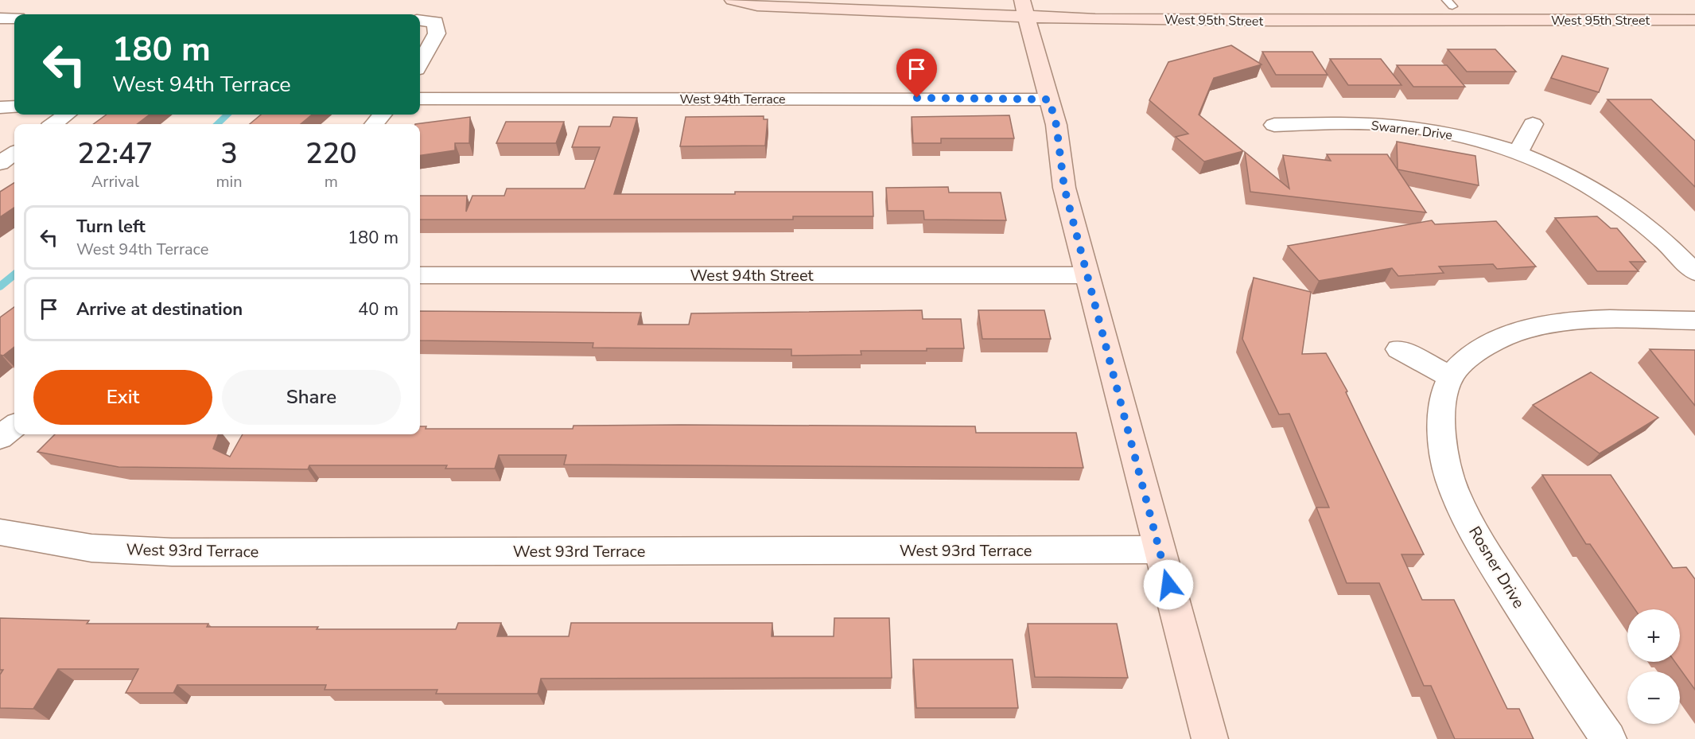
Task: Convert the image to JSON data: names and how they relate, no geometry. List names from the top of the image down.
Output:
{
  "streets": {
    "main road": ["West 95th Street"],
    "street": [
      "West 94th Terrace",
      "Swarner Drive",
      "West 94th Street",
      "West 93rd Terrace",
      "Rosner Drive"
    ]
  },
  "page": {
    "turn": ["180 m", "West 94th Terrace"],
    "eta": [
      "22:47",
      "Arrival",
      "3",
      "min",
      "220",
      "m"
    ],
    "list": [
      {
        "name": "Turn left",
        "note": "West 94th Terrace",
        "value": "180 m"
      },
      {
        "name": "Arrive at destination",
        "value": "40 m"
      }
    ],
    "buttons": ["Exit", "Share"],
    "map_buttons": ["+", "−"]
  }
}
